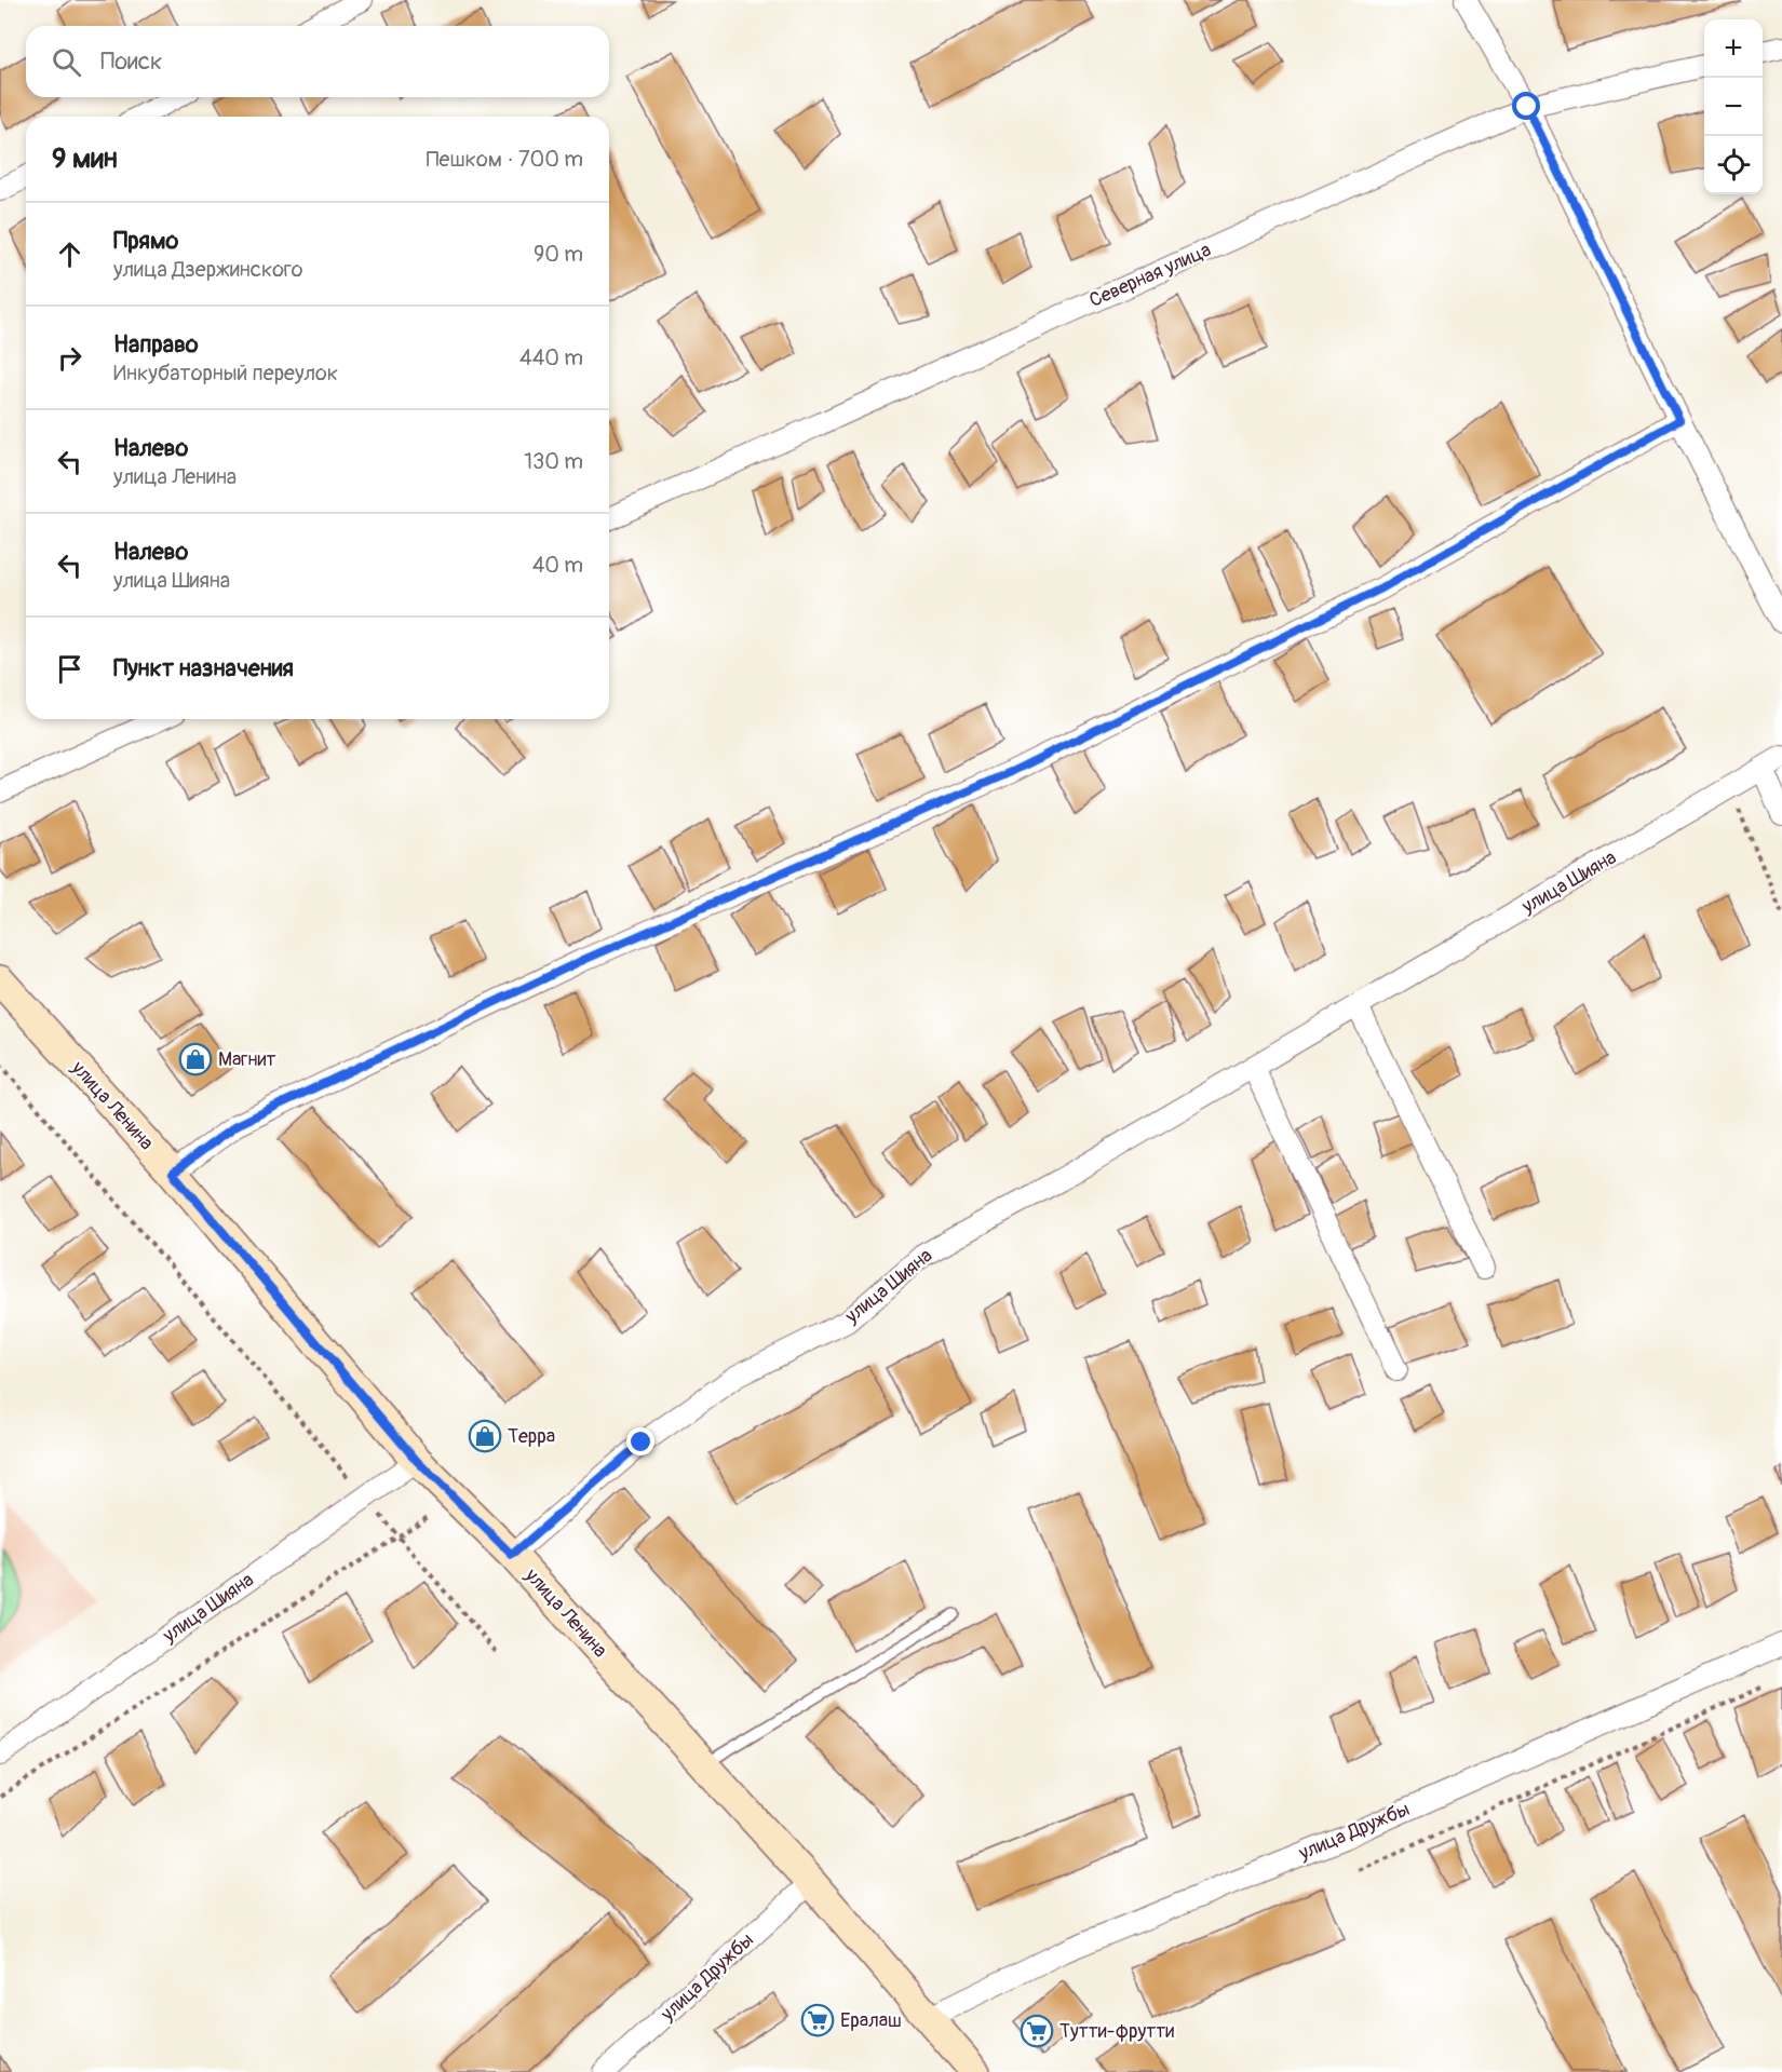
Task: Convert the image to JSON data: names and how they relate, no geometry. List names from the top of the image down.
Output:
{
  "streets": {
    "main road": ["улица Ленина"],
    "street": ["Северная улица", "улица Шияна", "улица Дружбы"]
  },
  "crossings": [
    ["улица Шияна", "улица Ленина"],
    ["улица Ленина", "улица Дружбы"]
  ],
  "places": {
    "shop": ["Магнит", "Терра"],
    "supermarket": ["Ералаш", "Тутти-фрутти"]
  },
  "page": {
    "map_buttons": ["+", "−"],
    "search": "Поиск",
    "heading": ["9 мин", "Пешком · 700 m"],
    "list": [
      ["Прямо", "улица Дзержинского", "90 m"],
      ["Направо", "Инкубаторный переулок", "440 m"],
      ["Налево", "улица Ленина", "130 m"],
      ["Налево", "улица Шияна", "40 m"],
      "Пункт назначения"
    ]
  }
}
